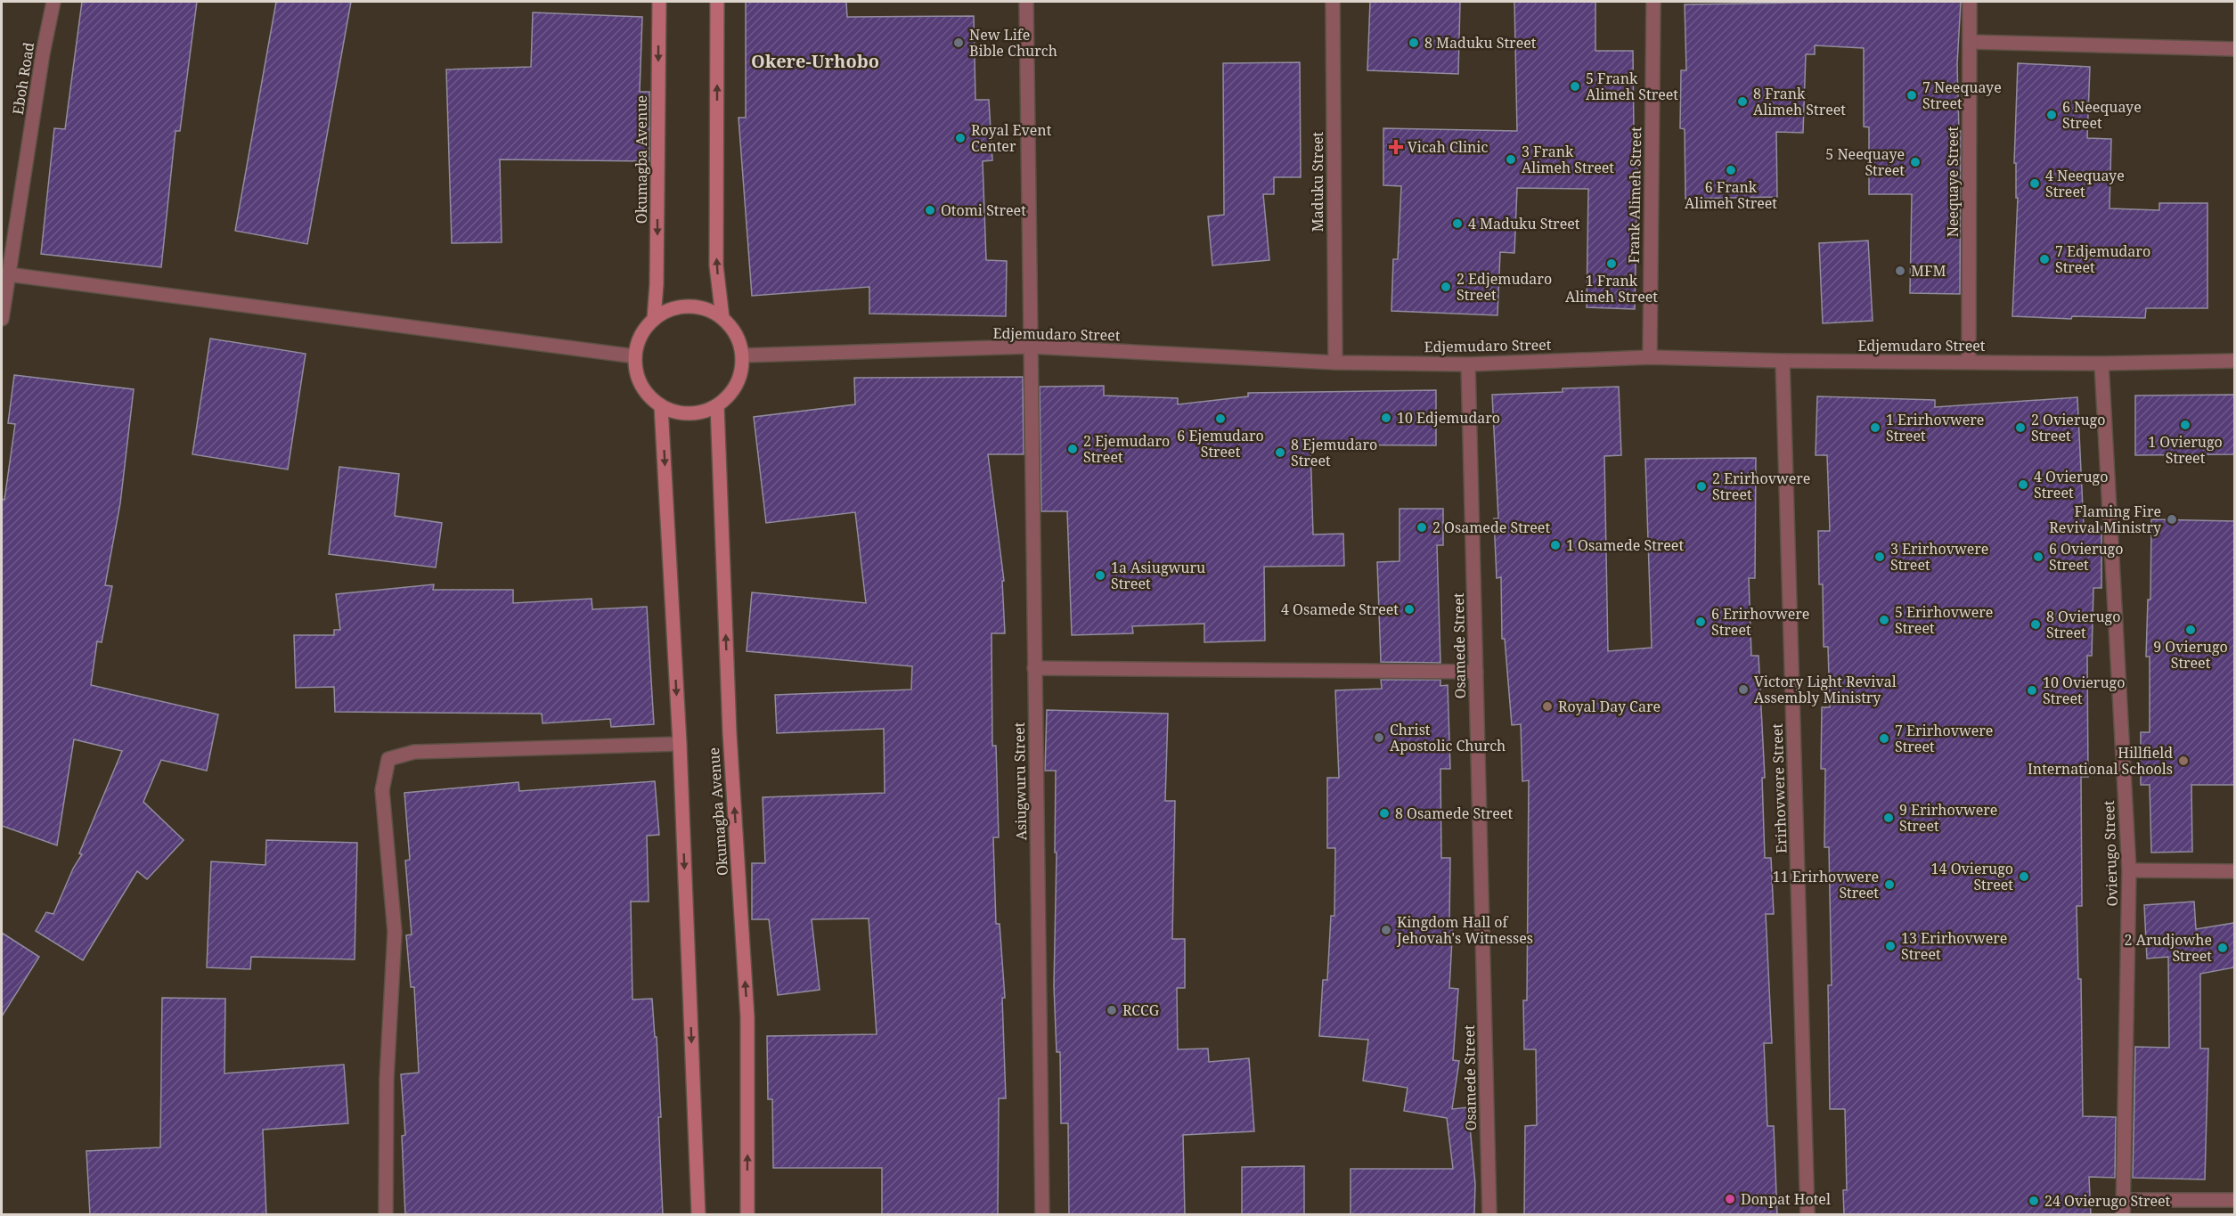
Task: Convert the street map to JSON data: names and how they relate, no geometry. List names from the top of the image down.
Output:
{
  "streets": {
    "main road": ["Okumagba Avenue"],
    "street": [
      "Eboh Road",
      "Maduku Street",
      "Neequaye Street",
      "Frank Alimeh Street",
      "Edjemudaro Street",
      "Osamede Street",
      "Asiugwuru Street",
      "Erirhovwere Street",
      "Ovierugo Street"
    ]
  },
  "crossings": [
    ["Okumagba Avenue", "Edjemudaro Street"],
    ["Maduku Street", "Edjemudaro Street"],
    ["Neequaye Street", "Edjemudaro Street"],
    ["Frank Alimeh Street", "Edjemudaro Street"],
    ["Edjemudaro Street", "Osamede Street"],
    ["Edjemudaro Street", "Asiugwuru Street"],
    ["Edjemudaro Street", "Erirhovwere Street"],
    ["Edjemudaro Street", "Ovierugo Street"]
  ],
  "districts": ["Okere-Urhobo"],
  "places": {
    "other": [
      "New Life Bible Church",
      "8 Maduku Street",
      "5 Frank Alimeh Street",
      "7 Neequaye Street",
      "8 Frank Alimeh Street",
      "6 Neequaye Street",
      "Royal Event Center",
      "3 Frank Alimeh Street",
      "5 Neequaye Street",
      "6 Frank Alimeh Street",
      "4 Neequaye Street",
      "Otomi Street",
      "4 Maduku Street",
      "7 Edjemudaro Street",
      "1 Frank Alimeh Street",
      "MFM",
      "2 Edjemudaro Street",
      "10 Edjemudaro",
      "6 Ejemudaro Street",
      "1 Ovierugo Street",
      "1 Erirhovwere Street",
      "2 Ovierugo Street",
      "2 Ejemudaro Street",
      "8 Ejemudaro Street",
      "4 Ovierugo Street",
      "2 Erirhovwere Street",
      "Flaming Fire Revival Ministry",
      "2 Osamede Street",
      "1 Osamede Street",
      "3 Erirhovwere Street",
      "6 Ovierugo Street",
      "1a Asiugwuru Street",
      "4 Osamede Street",
      "5 Erirhovwere Street",
      "6 Erirhovwere Street",
      "8 Ovierugo Street",
      "9 Ovierugo Street",
      "Victory Light Revival Assembly Ministry",
      "10 Ovierugo Street",
      "Royal Day Care",
      "Christ Apostolic Church",
      "7 Erirhovwere Street",
      "Hillfield International Schools",
      "8 Osamede Street",
      "9 Erirhovwere Street",
      "14 Ovierugo Street",
      "11 Erirhovwere Street",
      "Kingdom Hall of Jehovah's Witnesses",
      "13 Erirhovwere Street",
      "2 Arudjowhe Street",
      "RCCG",
      "Donpat Hotel",
      "24 Ovierugo Street"
    ],
    "health": ["Vicah Clinic"]
  }
}
